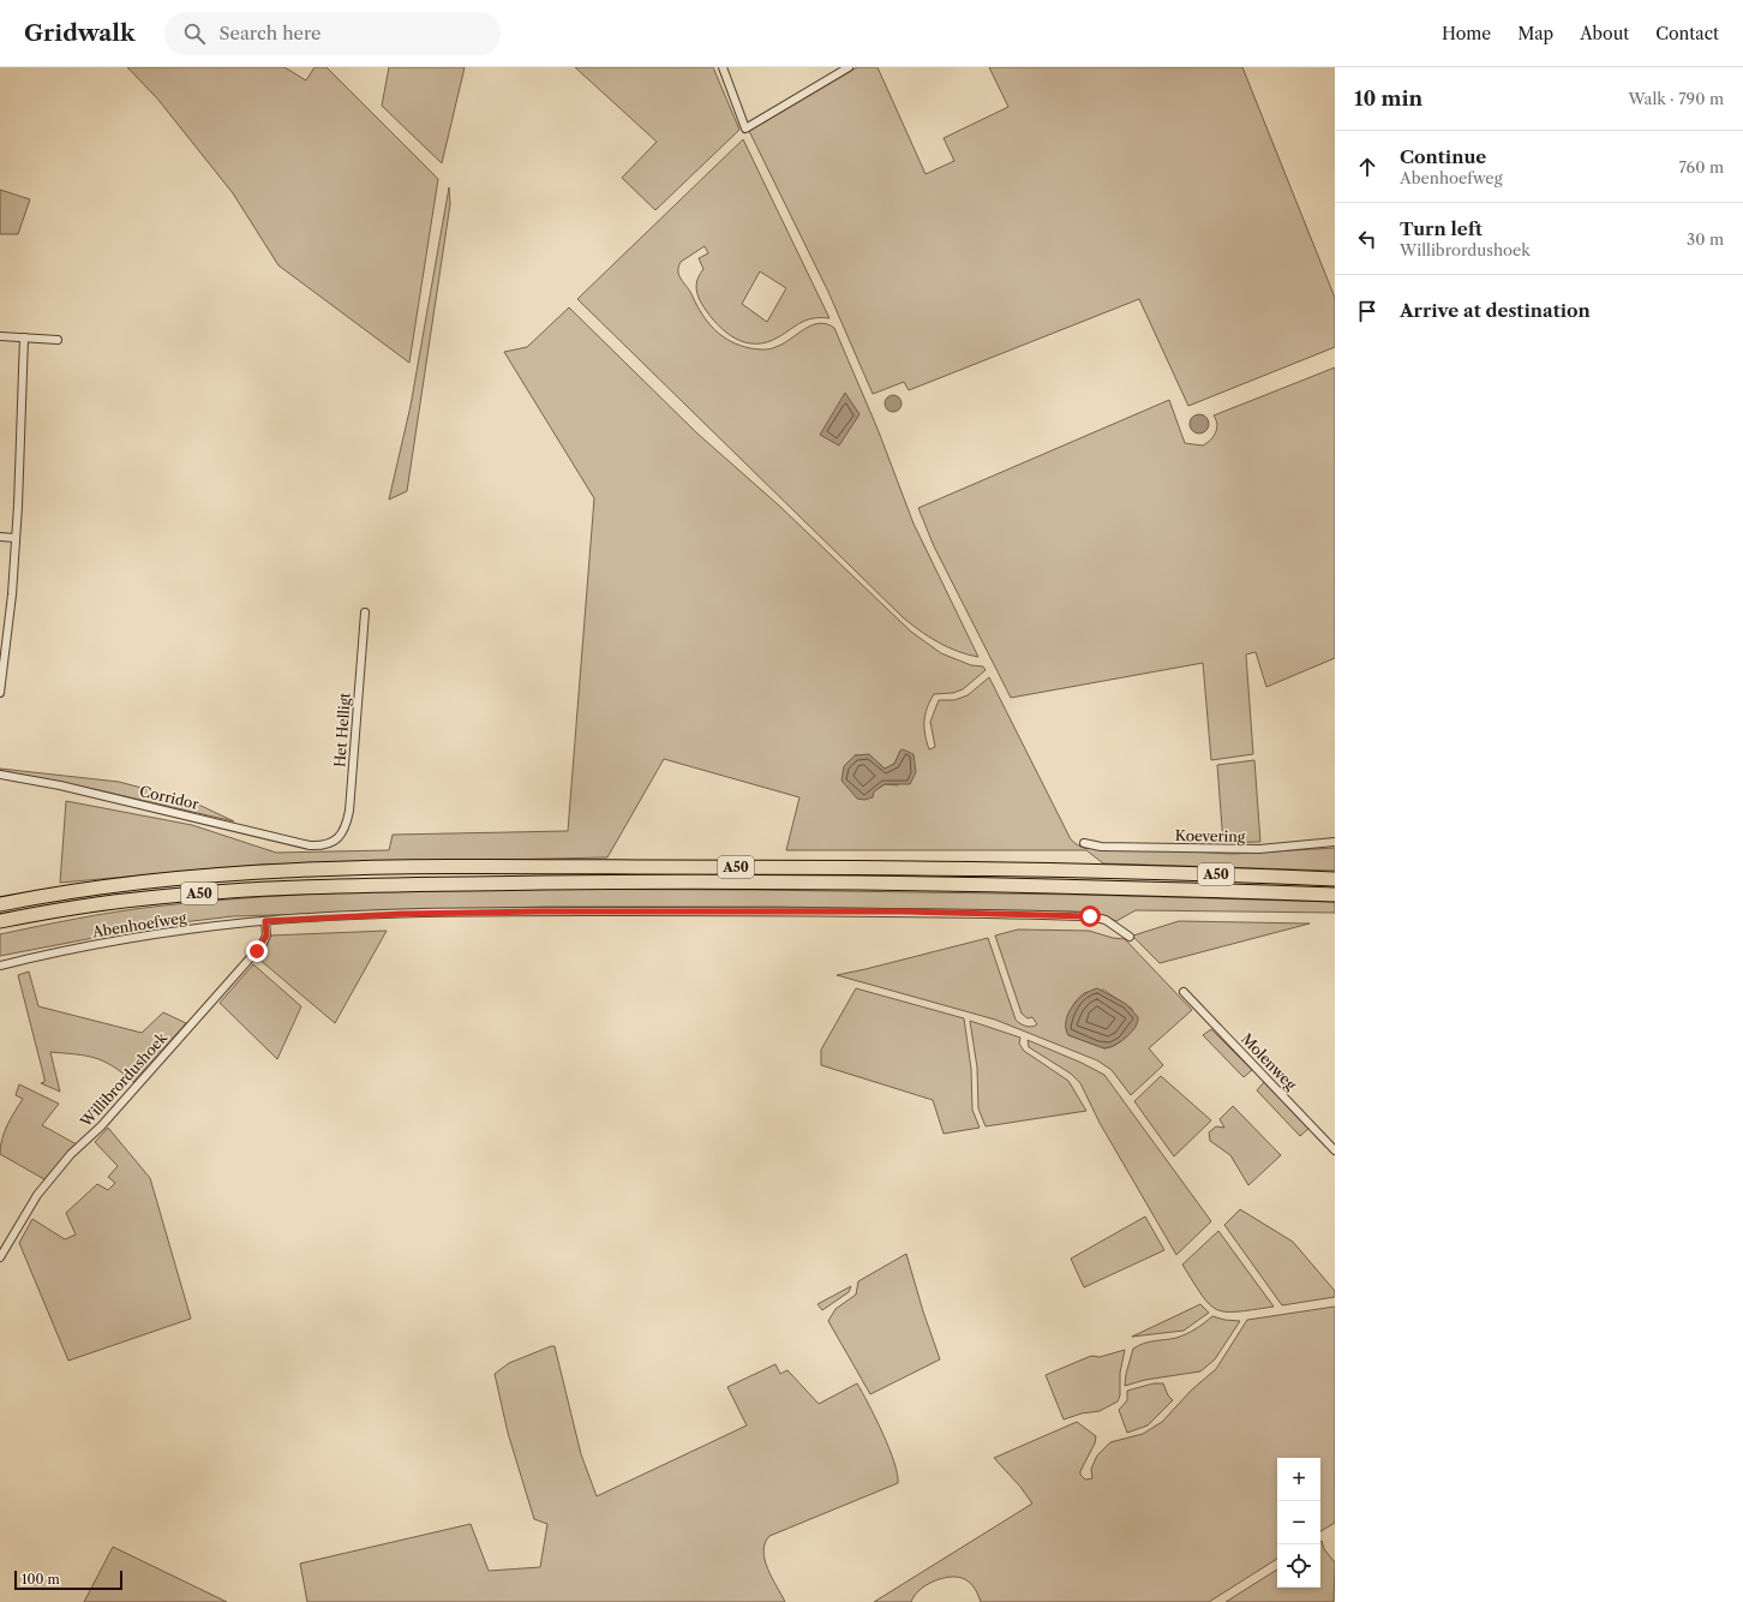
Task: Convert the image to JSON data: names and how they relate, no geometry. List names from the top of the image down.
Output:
{
  "streets": {
    "highway": ["A50"],
    "street": [
      "Het Helligt",
      "Corridor",
      "Koevering",
      "Abenhoefweg",
      "Molenweg",
      "Willibrordushoek"
    ]
  },
  "crossings": [
    ["Het Helligt", "Corridor"],
    ["Abenhoefweg", "Willibrordushoek"]
  ],
  "scale_bar": "100 m",
  "page": {
    "header": "Gridwalk",
    "search": "Search here",
    "nav": [
      "Home",
      "Map",
      "About",
      "Contact"
    ],
    "heading": ["10 min", "Walk · 790 m"],
    "list": [
      ["Continue", "Abenhoefweg", "760 m"],
      ["Turn left", "Willibrordushoek", "30 m"],
      "Arrive at destination"
    ],
    "map_buttons": ["+", "−"],
    "scale": "100 m"
  }
}
